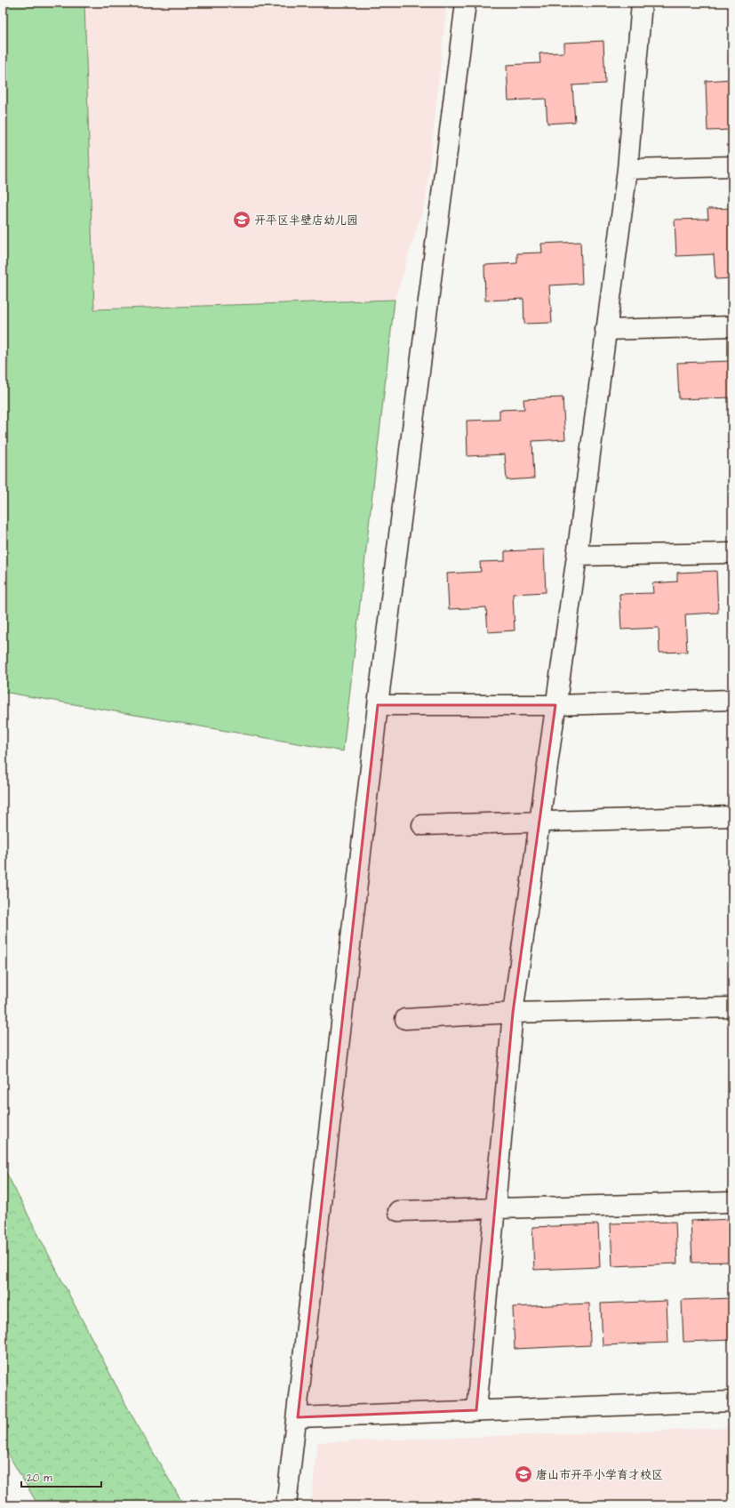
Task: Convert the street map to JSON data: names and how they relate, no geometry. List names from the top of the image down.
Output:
{
  "places": {
    "school or university": ["开平区半壁店幼儿园", "唐山市开平小学育才校区"]
  },
  "scale_bar": "20 m"
}
